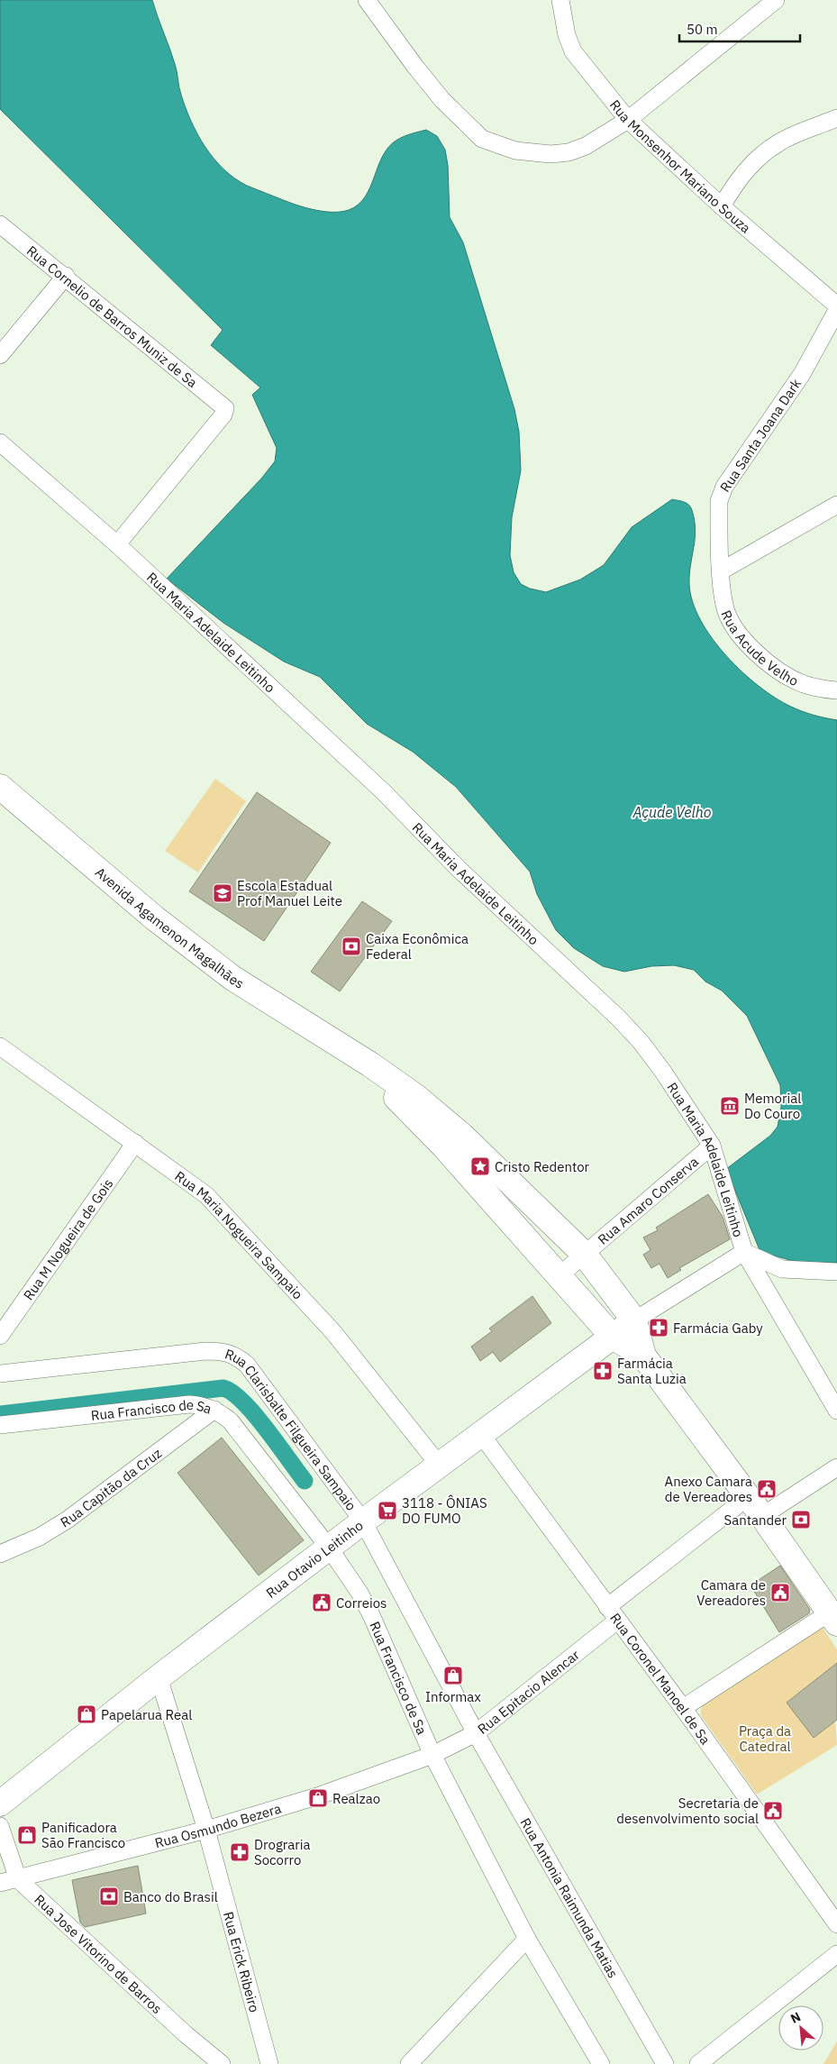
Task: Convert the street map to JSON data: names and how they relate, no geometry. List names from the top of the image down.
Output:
{
  "streets": {
    "main road": ["Avenida Agamenon Magalhães", "Rua Otavio Leitinho"],
    "street": [
      "Rua Monsenhor Mariano Souza",
      "Rua Cornelio de Barros Muniz de Sa",
      "Rua Santa Joana Dark",
      "Rua Maria Adelaide Leitinho",
      "Rua Acude Velho",
      "Rua Amaro Conserva",
      "Rua Maria Nogueira Sampaio",
      "Rua M Nogueira de Gois",
      "Rua Francisco de Sa",
      "Rua Clarisbalte Filgueira Sampaio",
      "Rua Capitão da Cruz",
      "Rua Coronel Manoel de Sa",
      "Rua Epitacio Alencar",
      "Rua Osmundo Bezera",
      "Rua Antonia Raimunda Matias",
      "Rua Jose Vitorino de Barros",
      "Rua Erick Ribeiro"
    ]
  },
  "crossings": [
    ["Rua Cornelio de Barros Muniz de Sa", "Rua Maria Adelaide Leitinho"],
    ["Rua Santa Joana Dark", "Rua Acude Velho"],
    ["Rua Maria Adelaide Leitinho", "Rua Amaro Conserva"],
    ["Avenida Agamenon Magalhães", "Rua Amaro Conserva"],
    ["Avenida Agamenon Magalhães", "Rua Otavio Leitinho"],
    ["Rua Maria Nogueira Sampaio", "Rua M Nogueira de Gois"],
    ["Rua Maria Nogueira Sampaio", "Rua Otavio Leitinho"],
    ["Rua Francisco de Sa", "Rua Capitão da Cruz"],
    ["Rua Francisco de Sa", "Rua Otavio Leitinho"],
    ["Rua Francisco de Sa", "Rua Epitacio Alencar"],
    ["Rua Francisco de Sa", "Rua Osmundo Bezera"],
    ["Rua Clarisbalte Filgueira Sampaio", "Rua Otavio Leitinho"],
    ["Rua Clarisbalte Filgueira Sampaio", "Rua Epitacio Alencar"],
    ["Rua Clarisbalte Filgueira Sampaio", "Rua Antonia Raimunda Matias"],
    ["Rua Otavio Leitinho", "Rua Coronel Manoel de Sa"],
    ["Rua Otavio Leitinho", "Rua Erick Ribeiro"],
    ["Rua Coronel Manoel de Sa", "Rua Epitacio Alencar"],
    ["Rua Epitacio Alencar", "Rua Osmundo Bezera"],
    ["Rua Epitacio Alencar", "Rua Antonia Raimunda Matias"],
    ["Rua Osmundo Bezera", "Rua Jose Vitorino de Barros"],
    ["Rua Osmundo Bezera", "Rua Erick Ribeiro"]
  ],
  "water": ["Açude Velho"],
  "parks": ["Praça da Catedral"],
  "places": {
    "school or university": ["Escola Estadual Prof Manuel Leite"],
    "bank": ["Caixa Econômica Federal", "Santander", "Banco do Brasil"],
    "museum": ["Memorial Do Couro"],
    "place": ["Cristo Redentor"],
    "pharmacy": ["Farmácia Gaby", "Farmácia Santa Luzia", "Drograria Socorro"],
    "public building": [
      "Anexo Camara de Vereadores",
      "Camara de Vereadores",
      "Correios",
      "Secretaria de desenvolvimento social"
    ],
    "supermarket": ["3118 - ÔNIAS DO FUMO"],
    "shop": [
      "Informax",
      "Papelarua Real",
      "Realzao",
      "Panificadora São Francisco"
    ]
  },
  "scale_bar": "50 m",
  "north": "top left"
}
